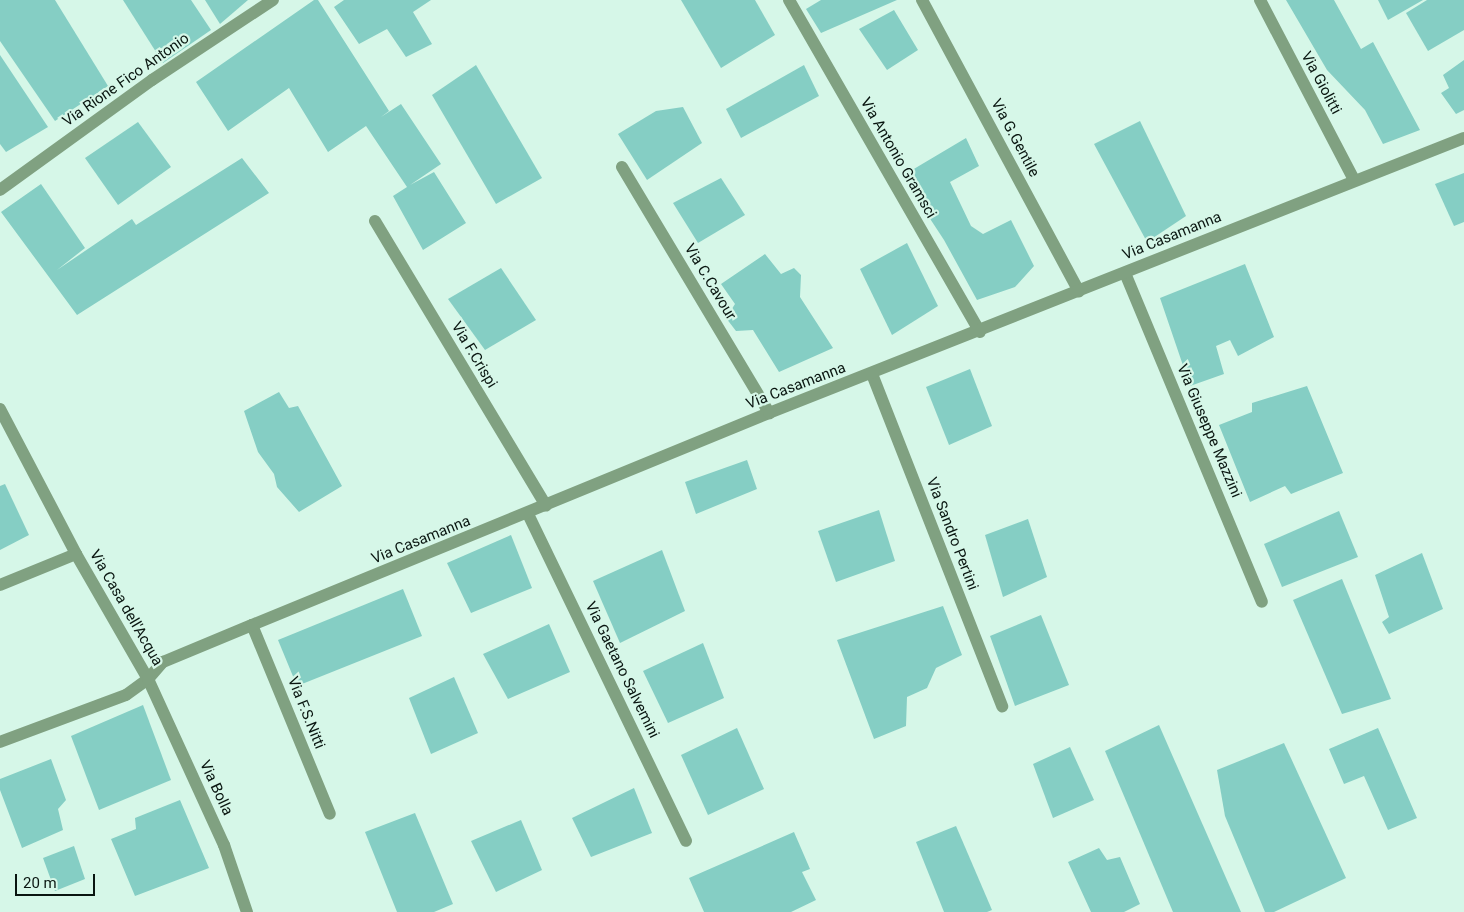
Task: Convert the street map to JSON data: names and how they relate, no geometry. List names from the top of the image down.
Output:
{
  "streets": {
    "street": [
      "Via Rione Fico Antonio",
      "Via Giolitti",
      "Via G.Gentile",
      "Via Antonio Gramsci",
      "Via Casamanna",
      "Via C.Cavour",
      "Via F.Crispi",
      "Via Giuseppe Mazzini",
      "Via Sandro Pertini",
      "Via Casa dell'Acqua",
      "Via Gaetano Salvemini",
      "Via F.S.Nitti",
      "Via Bolla"
    ]
  },
  "crossings": [
    ["Via Giolitti", "Via Casamanna"],
    ["Via G.Gentile", "Via Casamanna"],
    ["Via Antonio Gramsci", "Via Casamanna"],
    ["Via Casamanna", "Via C.Cavour"],
    ["Via Casamanna", "Via F.Crispi"],
    ["Via Casamanna", "Via Giuseppe Mazzini"],
    ["Via Casamanna", "Via Sandro Pertini"],
    ["Via Casamanna", "Via Casa dell'Acqua"],
    ["Via Casamanna", "Via Gaetano Salvemini"],
    ["Via Casamanna", "Via F.S.Nitti"],
    ["Via Casamanna", "Via Bolla"],
    ["Via Casa dell'Acqua", "Via Bolla"]
  ],
  "scale_bar": "20 m"
}
